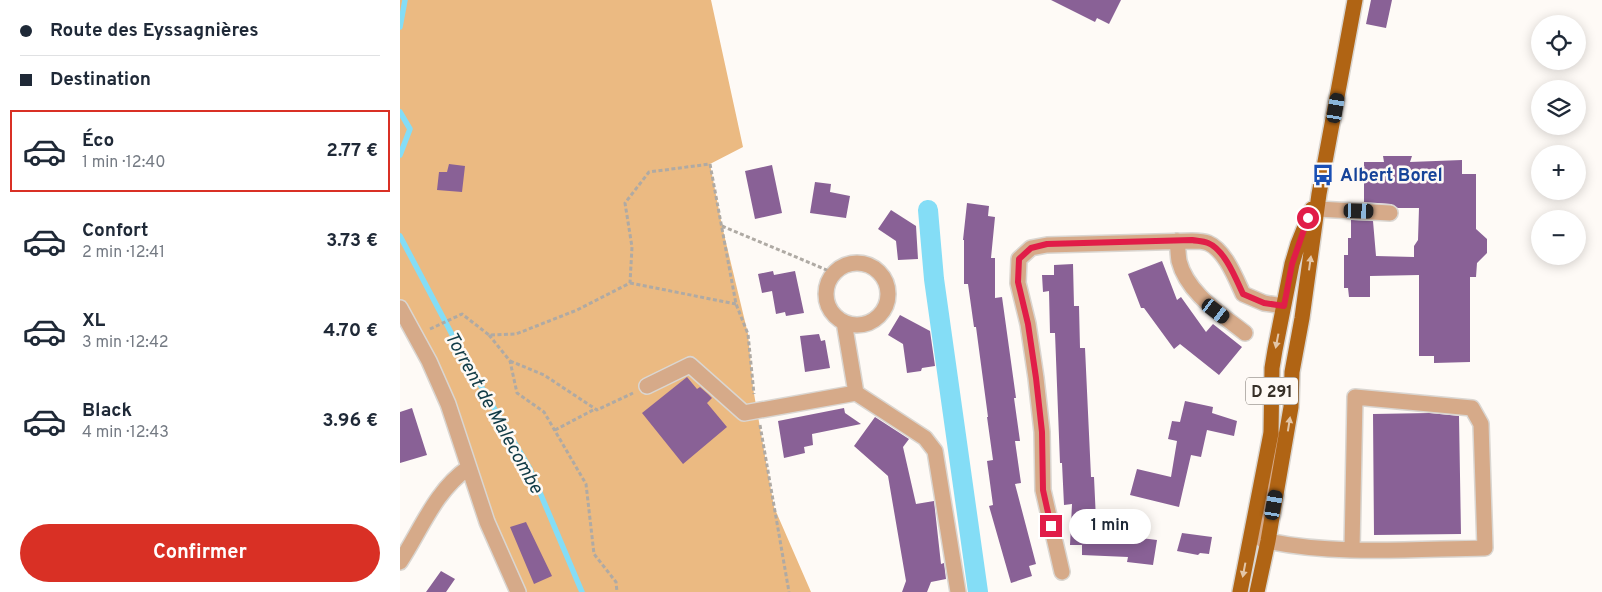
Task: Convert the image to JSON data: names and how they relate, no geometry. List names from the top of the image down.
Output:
{
  "streets": {
    "main road": ["D 291"]
  },
  "water": ["Torrent de Malecombe"],
  "places": {
    "bus stop": ["Albert Borel"]
  },
  "page": {
    "banner": ["Route des Eyssagnières", "Destination"],
    "map_buttons": ["+", "−"],
    "list": [
      {
        "name": "Éco",
        "note": "1 min · 12:40",
        "value": "2.77 €"
      },
      {
        "name": "Confort",
        "note": "2 min · 12:41",
        "value": "3.73 €"
      },
      {
        "name": "XL",
        "note": "3 min · 12:42",
        "value": "4.70 €"
      },
      {
        "name": "Black",
        "note": "4 min · 12:43",
        "value": "3.96 €"
      }
    ],
    "bubble": "1 min",
    "buttons": "Confirmer"
  }
}
